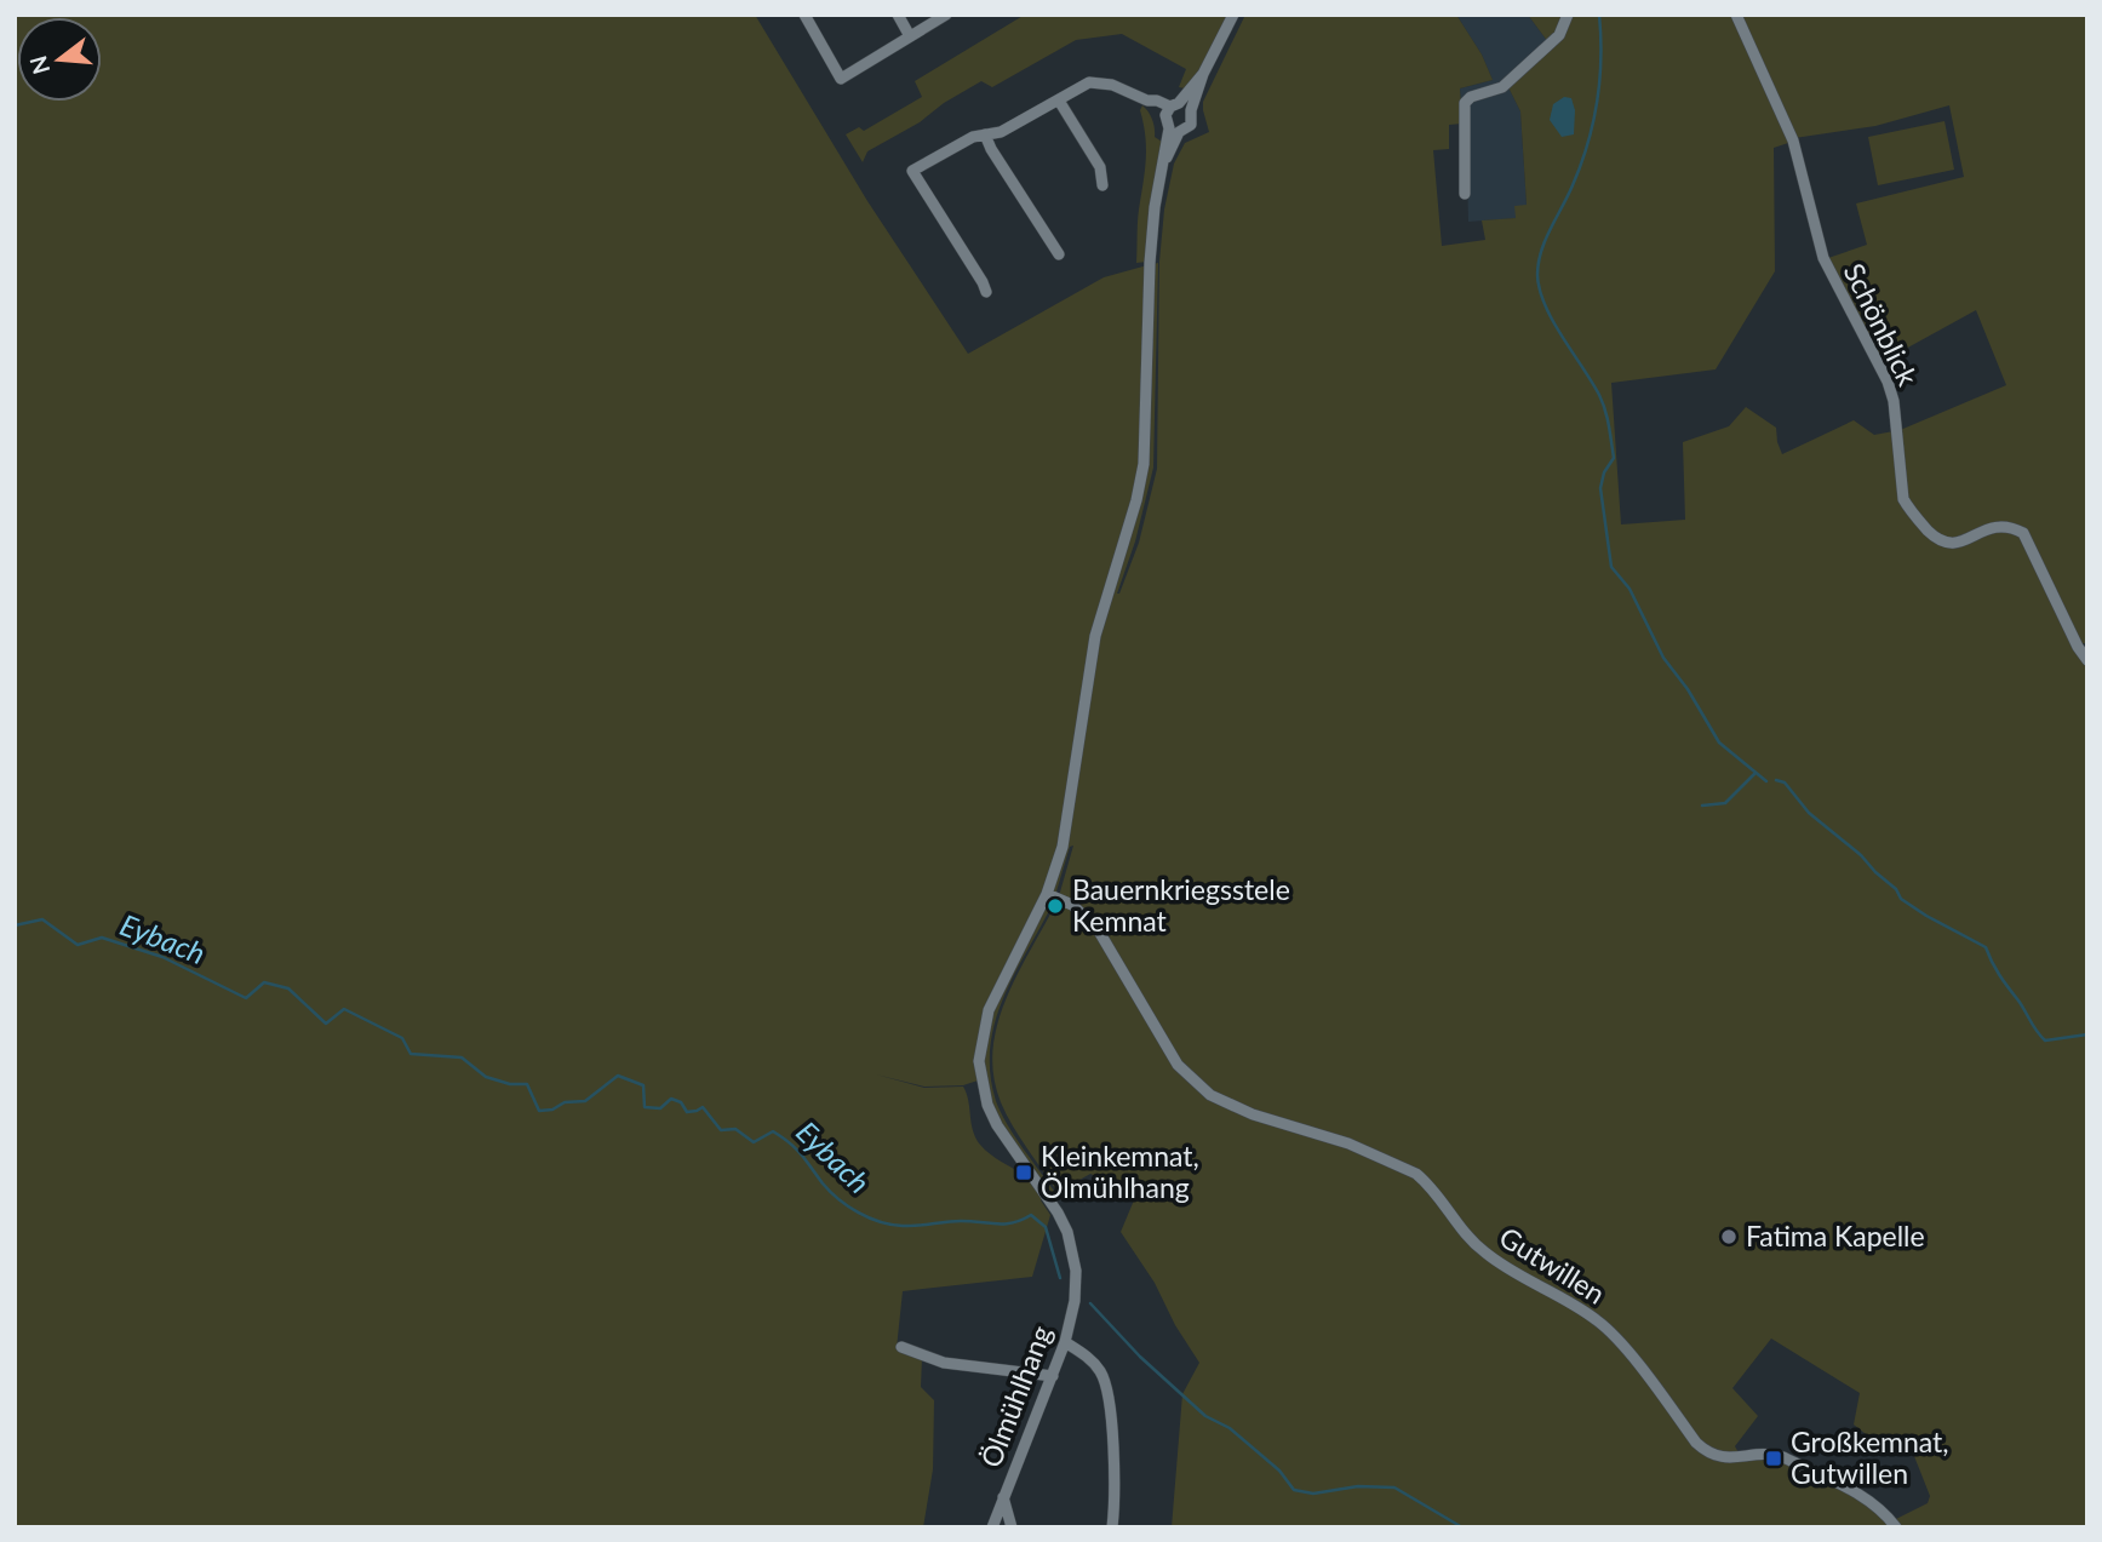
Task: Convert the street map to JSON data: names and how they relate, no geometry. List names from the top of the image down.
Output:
{
  "streets": {
    "street": ["Schönblick", "Gutwillen", "Ölmühlhang"]
  },
  "crossings": [
    ["Gutwillen", "Ölmühlhang"]
  ],
  "water": ["Eybach"],
  "places": {
    "other": ["Bauernkriegsstele Kemnat", "Fatima Kapelle"],
    "transit": ["Kleinkemnat, Ölmühlhang", "Großkemnat, Gutwillen"]
  },
  "north": "left"
}
